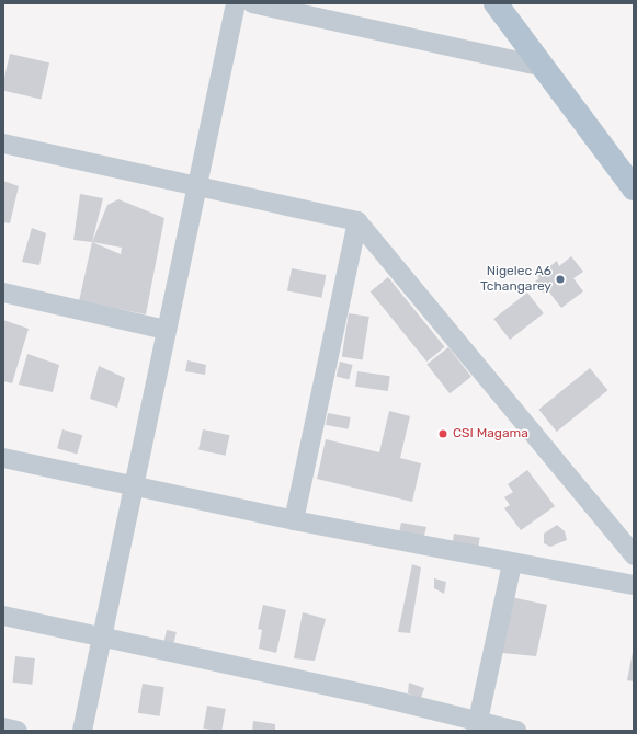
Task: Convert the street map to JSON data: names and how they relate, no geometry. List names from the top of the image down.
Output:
{
  "places": ["Nigelec A6 Tchangarey", "CSI Magama"]
}
